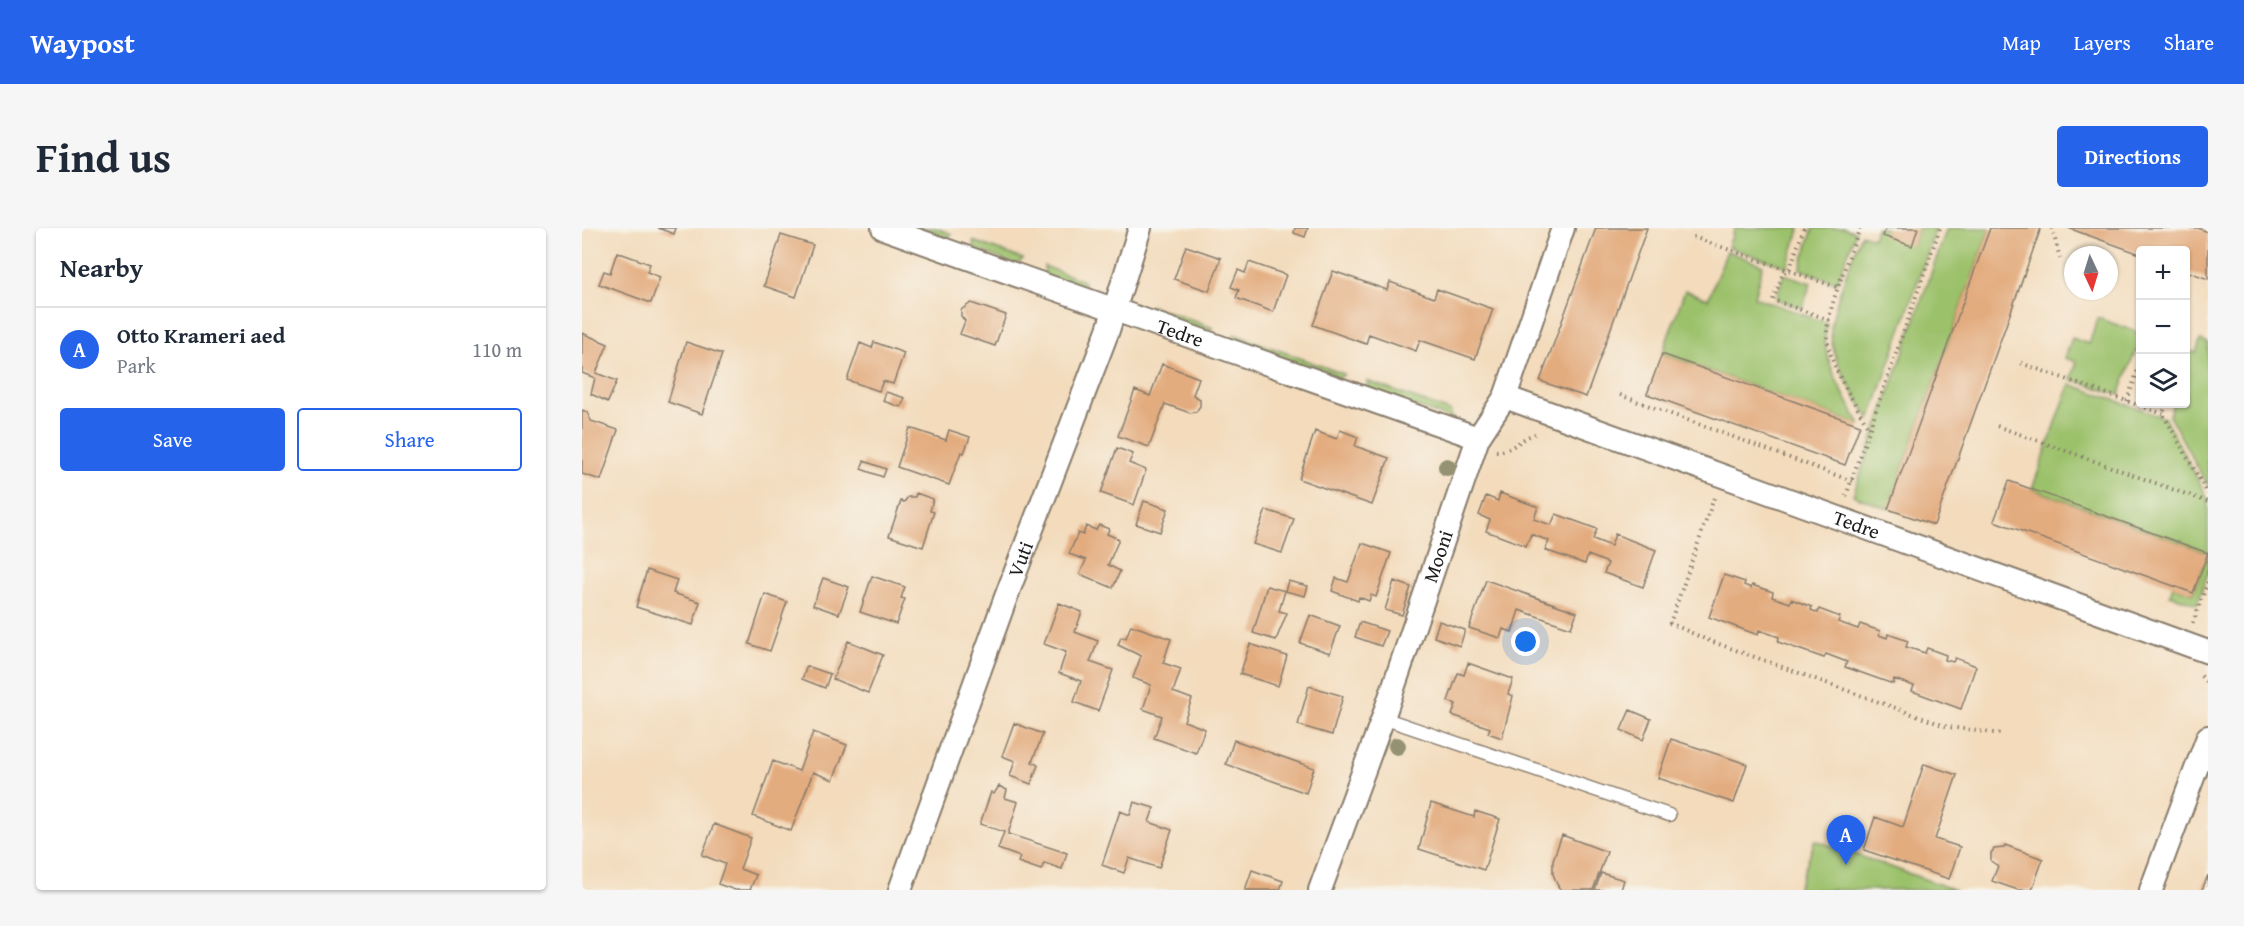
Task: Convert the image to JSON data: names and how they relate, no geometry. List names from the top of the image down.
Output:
{
  "streets": {
    "street": ["Tedre", "Mooni", "Vuti"]
  },
  "crossings": [
    ["Tedre", "Mooni"],
    ["Tedre", "Vuti"]
  ],
  "north": "bottom",
  "page": {
    "header": "Waypost",
    "nav": ["Map", "Layers", "Share"],
    "title": "Find us",
    "buttons": [
      "Directions",
      ["Save", "Share"]
    ],
    "heading": "Nearby",
    "map_buttons": ["+", "−"],
    "list": [
      {
        "mark": "A",
        "name": "Otto Krameri aed",
        "note": "Park",
        "value": "110 m"
      }
    ],
    "pins": "A"
  }
}
